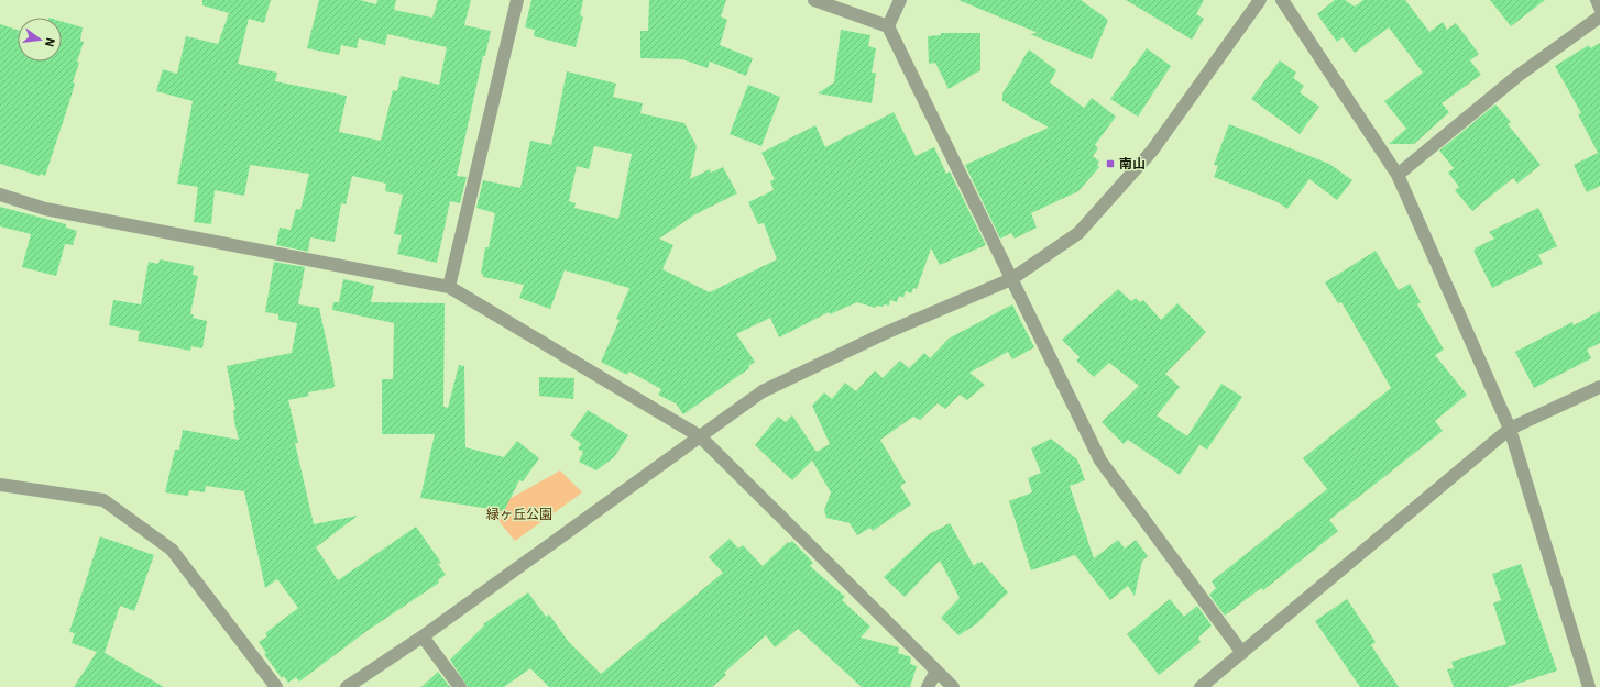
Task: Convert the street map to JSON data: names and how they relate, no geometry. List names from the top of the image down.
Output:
{
  "parks": ["緑ヶ丘公園"],
  "places": {
    "transit": ["南山"]
  },
  "north": "right"
}
